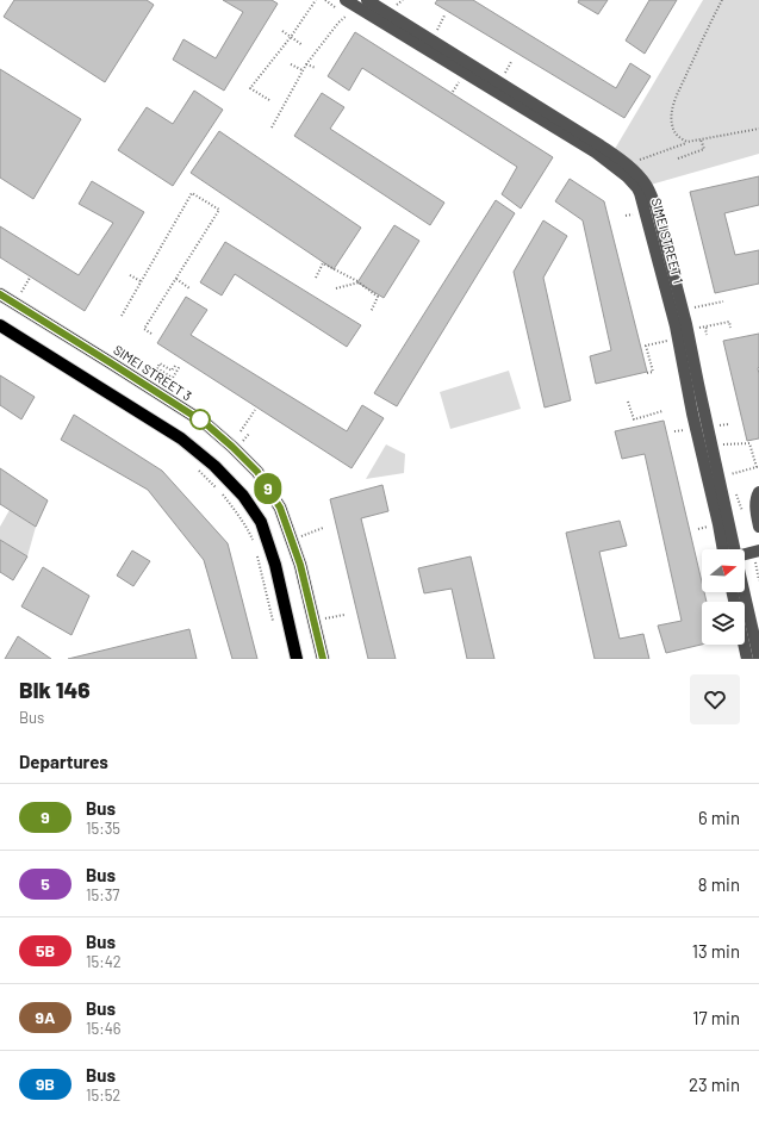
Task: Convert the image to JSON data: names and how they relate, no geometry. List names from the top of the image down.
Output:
{
  "streets": {
    "main road": ["SIMEI STREET 3"],
    "street": ["SIMEI STREET 1"]
  },
  "lines": ["bus line 9"],
  "north": "right",
  "page": {
    "on_map": "9",
    "heading": [
      ["Blk 146", "Bus"],
      "Departures"
    ],
    "list": [
      {
        "mark": "9",
        "name": "Bus",
        "note": "15:35",
        "value": "6 min"
      },
      {
        "mark": "5",
        "name": "Bus",
        "note": "15:37",
        "value": "8 min"
      },
      {
        "mark": "5B",
        "name": "Bus",
        "note": "15:42",
        "value": "13 min"
      },
      {
        "mark": "9A",
        "name": "Bus",
        "note": "15:46",
        "value": "17 min"
      },
      {
        "mark": "9B",
        "name": "Bus",
        "note": "15:52",
        "value": "23 min"
      }
    ]
  }
}
